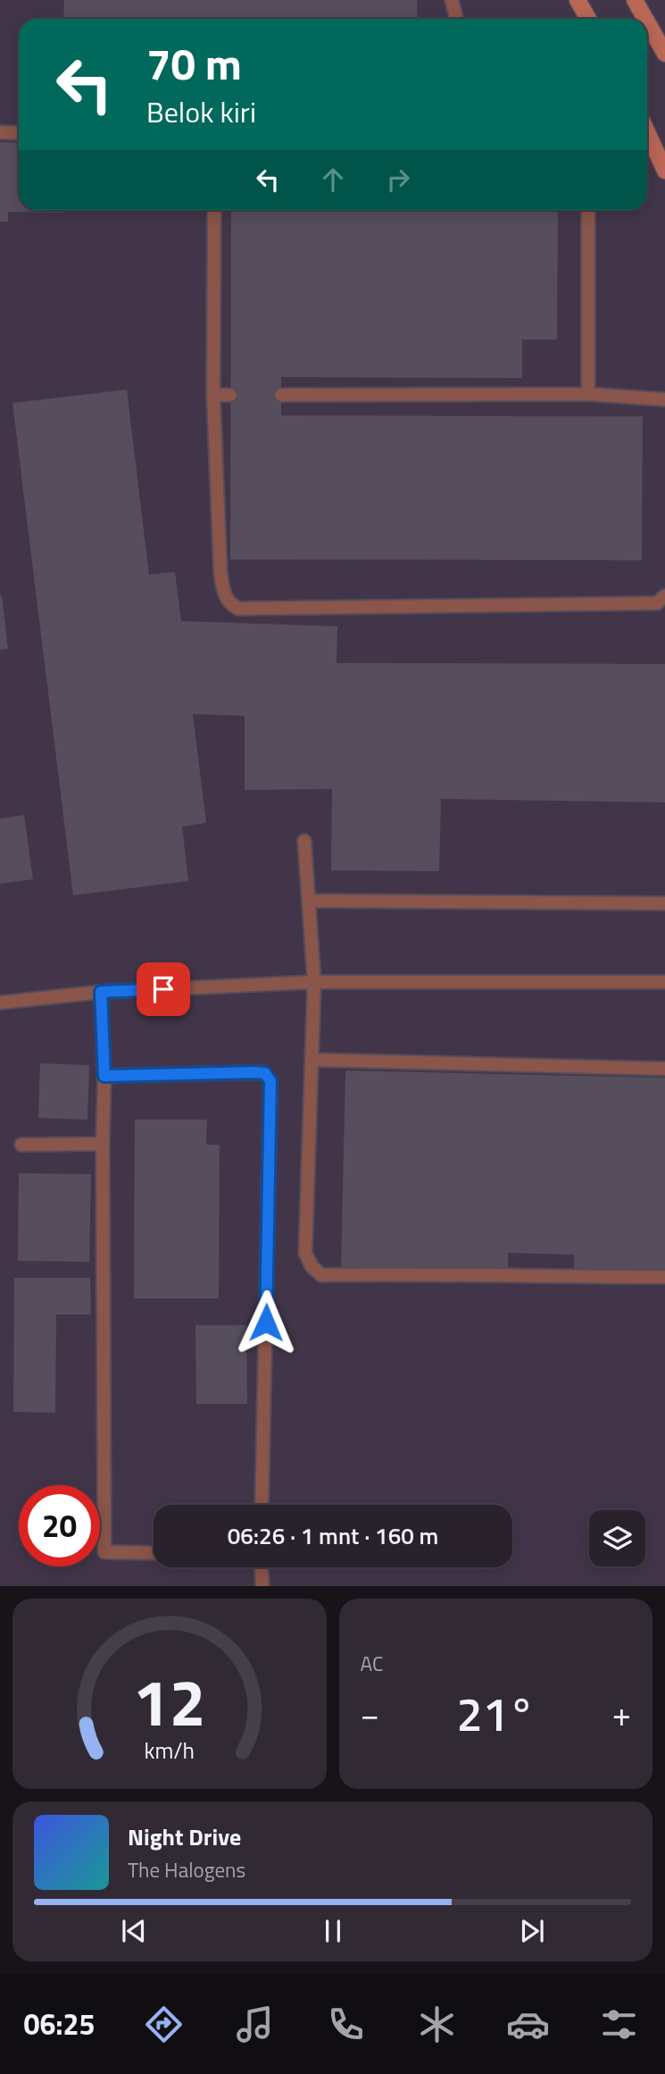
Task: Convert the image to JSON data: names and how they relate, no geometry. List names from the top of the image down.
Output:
{
  "page": {
    "turn": ["70 m", "Belok kiri"],
    "limit": "20",
    "trip": "06:26 · 1 mnt · 160 m",
    "tile": "AC",
    "heat": ["−", "21°", "+"],
    "song": ["Night Drive", "The Halogens"],
    "tabs": "06:25",
    "gauge": ["12", "km/h"]
  }
}
